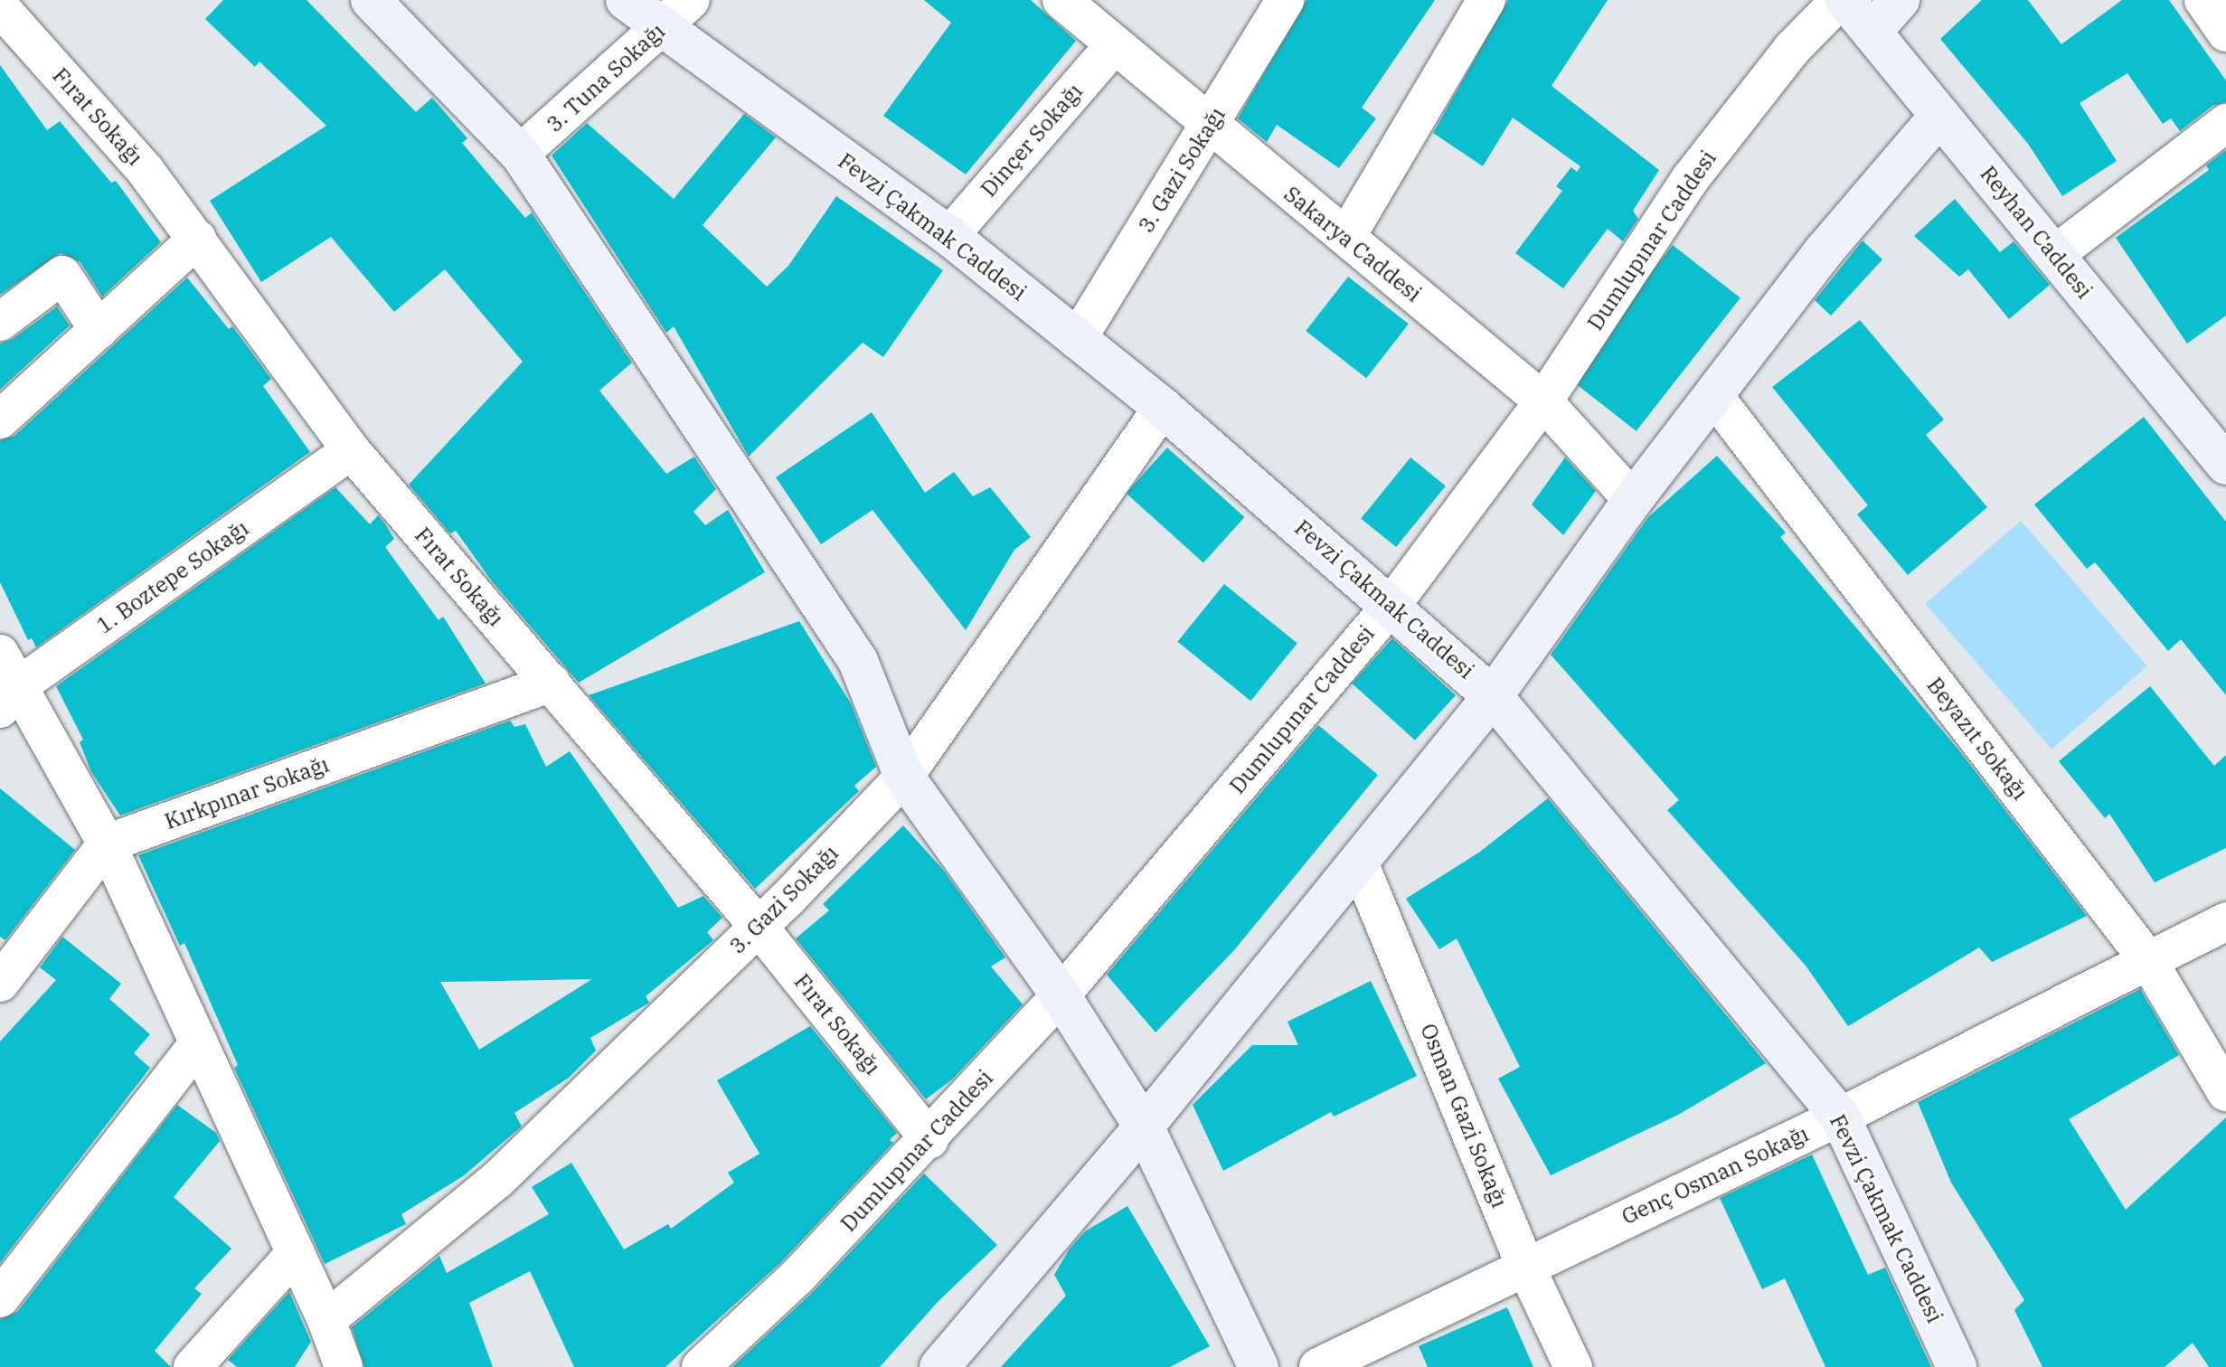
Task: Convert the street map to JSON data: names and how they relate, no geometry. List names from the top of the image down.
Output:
{
  "streets": {
    "street": [
      "3. Tuna Sokağı",
      "Fırat Sokağı",
      "Dinçer Sokağı",
      "3. Gazi Sokağı",
      "Fevzi Çakmak Caddesi",
      "Reyhan Caddesi",
      "Dumlupınar Caddesi",
      "Sakarya Caddesi",
      "1. Boztepe Sokağı",
      "Beyazıt Sokağı",
      "Kırkpınar Sokağı",
      "Osman Gazi Sokağı",
      "Genç Osman Sokağı"
    ]
  },
  "crossings": [
    ["3. Tuna Sokağı", "Fevzi Çakmak Caddesi"],
    ["Fırat Sokağı", "3. Gazi Sokağı"],
    ["Fırat Sokağı", "Dumlupınar Caddesi"],
    ["Fırat Sokağı", "1. Boztepe Sokağı"],
    ["Fırat Sokağı", "Kırkpınar Sokağı"],
    ["Dinçer Sokağı", "Fevzi Çakmak Caddesi"],
    ["Dinçer Sokağı", "Sakarya Caddesi"],
    ["3. Gazi Sokağı", "Fevzi Çakmak Caddesi"],
    ["3. Gazi Sokağı", "Sakarya Caddesi"],
    ["Fevzi Çakmak Caddesi", "Dumlupınar Caddesi"],
    ["Fevzi Çakmak Caddesi", "Genç Osman Sokağı"],
    ["Reyhan Caddesi", "Dumlupınar Caddesi"],
    ["Dumlupınar Caddesi", "Sakarya Caddesi"],
    ["Beyazıt Sokağı", "Genç Osman Sokağı"],
    ["Osman Gazi Sokağı", "Genç Osman Sokağı"]
  ]
}
